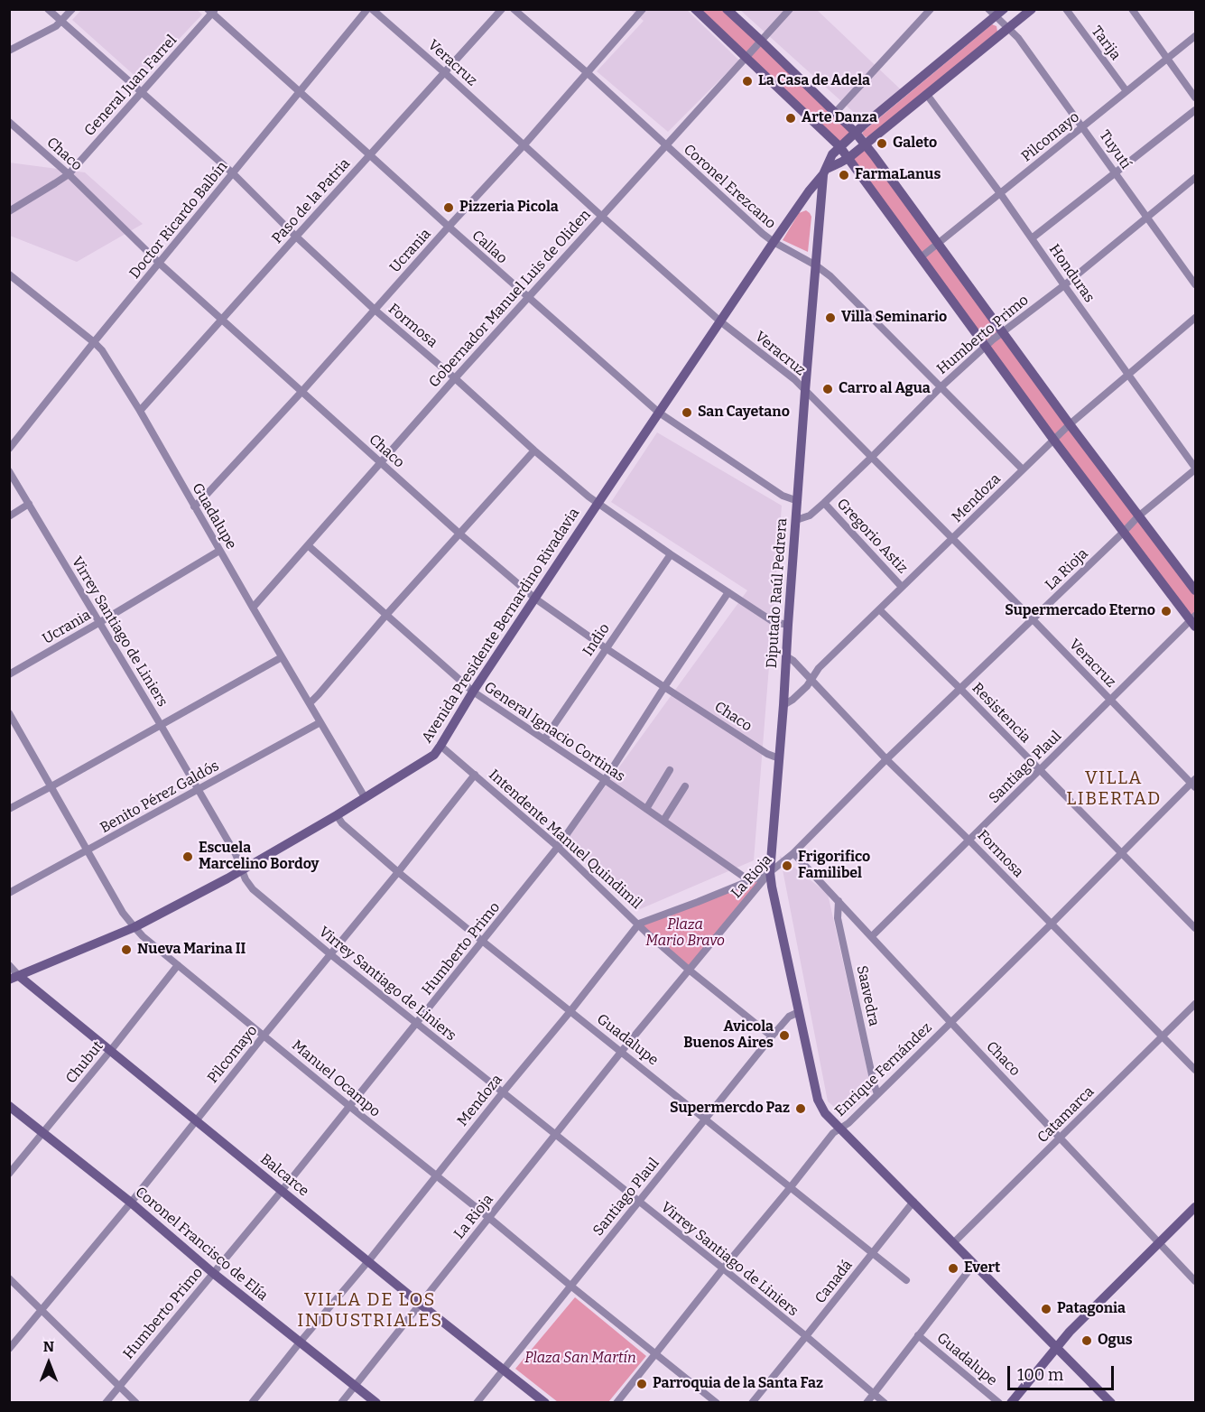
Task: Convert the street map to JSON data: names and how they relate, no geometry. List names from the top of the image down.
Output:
{
  "streets": {
    "street": [
      "Tarija",
      "Veracruz",
      "General Juan Farrel",
      "Pilcomayo",
      "Tuyutí",
      "Chaco",
      "Coronel Erezcano",
      "Paso de la Patria",
      "Doctor Ricardo Balbín",
      "Callao",
      "Ucrania",
      "Honduras",
      "Gobernador Manuel Luis de Oliden",
      "Formosa",
      "Humberto Primo",
      "Mendoza",
      "Guadalupe",
      "Gregorio Astiz",
      "La Rioja",
      "Diputado Raúl Pedrera",
      "Avenida Presidente Bernardino Rivadavia",
      "Virrey Santiago de Liniers",
      "Indio",
      "Resistencia",
      "General Ignacio Cortinas",
      "Santiago Plaul",
      "Benito Pérez Galdós",
      "Intendente Manuel Quindimil",
      "Saavedra",
      "Chubut",
      "Enrique Fernández",
      "Manuel Ocampo",
      "Catamarca",
      "Balcarce",
      "Coronel Francisco de Elía",
      "Canadá"
    ]
  },
  "crossings": [
    ["Tarija", "Pilcomayo"],
    ["Veracruz", "Paso de la Patria"],
    ["Veracruz", "Ucrania"],
    ["Veracruz", "Gobernador Manuel Luis de Oliden"],
    ["Veracruz", "Humberto Primo"],
    ["Veracruz", "Mendoza"],
    ["Veracruz", "La Rioja"],
    ["Veracruz", "Diputado Raúl Pedrera"],
    ["Veracruz", "Avenida Presidente Bernardino Rivadavia"],
    ["Veracruz", "Santiago Plaul"],
    ["Veracruz", "Enrique Fernández"],
    ["General Juan Farrel", "Chaco"],
    ["General Juan Farrel", "Callao"],
    ["General Juan Farrel", "Formosa"],
    ["Pilcomayo", "Tuyutí"],
    ["Pilcomayo", "Honduras"],
    ["Pilcomayo", "Guadalupe"],
    ["Pilcomayo", "Virrey Santiago de Liniers"],
    ["Pilcomayo", "Intendente Manuel Quindimil"],
    ["Pilcomayo", "Manuel Ocampo"],
    ["Pilcomayo", "Balcarce"],
    ["Pilcomayo", "Coronel Francisco de Elía"],
    ["Tuyutí", "Humberto Primo"],
    ["Tuyutí", "Avenida Presidente Bernardino Rivadavia"],
    ["Chaco", "Paso de la Patria"],
    ["Chaco", "Doctor Ricardo Balbín"],
    ["Chaco", "Ucrania"],
    ["Chaco", "Gobernador Manuel Luis de Oliden"],
    ["Chaco", "Humberto Primo"],
    ["Chaco", "La Rioja"],
    ["Chaco", "Diputado Raúl Pedrera"],
    ["Chaco", "Avenida Presidente Bernardino Rivadavia"],
    ["Chaco", "Indio"],
    ["Chaco", "Santiago Plaul"],
    ["Chaco", "Saavedra"],
    ["Chaco", "Enrique Fernández"],
    ["Chaco", "Catamarca"],
    ["Coronel Erezcano", "Ucrania"],
    ["Coronel Erezcano", "Gobernador Manuel Luis de Oliden"],
    ["Coronel Erezcano", "Humberto Primo"],
    ["Coronel Erezcano", "Mendoza"],
    ["Coronel Erezcano", "Diputado Raúl Pedrera"],
    ["Coronel Erezcano", "Avenida Presidente Bernardino Rivadavia"],
    ["Paso de la Patria", "Callao"],
    ["Paso de la Patria", "Formosa"],
    ["Paso de la Patria", "Guadalupe"],
    ["Doctor Ricardo Balbín", "Callao"],
    ["Doctor Ricardo Balbín", "Formosa"],
    ["Doctor Ricardo Balbín", "Guadalupe"],
    ["Callao", "Ucrania"],
    ["Callao", "Gobernador Manuel Luis de Oliden"],
    ["Callao", "Diputado Raúl Pedrera"],
    ["Callao", "Avenida Presidente Bernardino Rivadavia"],
    ["Ucrania", "Formosa"],
    ["Ucrania", "Guadalupe"],
    ["Ucrania", "Virrey Santiago de Liniers"],
    ["Honduras", "Humberto Primo"],
    ["Honduras", "Mendoza"],
    ["Honduras", "La Rioja"],
    ["Honduras", "Avenida Presidente Bernardino Rivadavia"],
    ["Gobernador Manuel Luis de Oliden", "Formosa"],
    ["Gobernador Manuel Luis de Oliden", "Guadalupe"],
    ["Gobernador Manuel Luis de Oliden", "General Ignacio Cortinas"],
    ["Formosa", "Humberto Primo"],
    ["Formosa", "Mendoza"],
    ["Formosa", "La Rioja"],
    ["Formosa", "Diputado Raúl Pedrera"],
    ["Formosa", "Avenida Presidente Bernardino Rivadavia"],
    ["Formosa", "Indio"],
    ["Formosa", "Santiago Plaul"],
    ["Formosa", "Enrique Fernández"],
    ["Formosa", "Catamarca"],
    ["Humberto Primo", "Guadalupe"],
    ["Humberto Primo", "Gregorio Astiz"],
    ["Humberto Primo", "Diputado Raúl Pedrera"],
    ["Humberto Primo", "Virrey Santiago de Liniers"],
    ["Humberto Primo", "General Ignacio Cortinas"],
    ["Humberto Primo", "Intendente Manuel Quindimil"],
    ["Humberto Primo", "Manuel Ocampo"],
    ["Humberto Primo", "Balcarce"],
    ["Humberto Primo", "Coronel Francisco de Elía"],
    ["Mendoza", "Guadalupe"],
    ["Mendoza", "Gregorio Astiz"],
    ["Mendoza", "Diputado Raúl Pedrera"],
    ["Mendoza", "Virrey Santiago de Liniers"],
    ["Mendoza", "Resistencia"],
    ["Mendoza", "Intendente Manuel Quindimil"],
    ["Mendoza", "Manuel Ocampo"],
    ["Mendoza", "Balcarce"],
    ["Mendoza", "Coronel Francisco de Elía"],
    ["Guadalupe", "La Rioja"],
    ["Guadalupe", "Avenida Presidente Bernardino Rivadavia"],
    ["Guadalupe", "Santiago Plaul"],
    ["Guadalupe", "Benito Pérez Galdós"],
    ["Guadalupe", "Enrique Fernández"],
    ["Guadalupe", "Canadá"],
    ["La Rioja", "Diputado Raúl Pedrera"],
    ["La Rioja", "Virrey Santiago de Liniers"],
    ["La Rioja", "Resistencia"],
    ["La Rioja", "Intendente Manuel Quindimil"],
    ["La Rioja", "Manuel Ocampo"],
    ["La Rioja", "Balcarce"],
    ["La Rioja", "Coronel Francisco de Elía"],
    ["Diputado Raúl Pedrera", "Avenida Presidente Bernardino Rivadavia"],
    ["Diputado Raúl Pedrera", "Santiago Plaul"],
    ["Diputado Raúl Pedrera", "Enrique Fernández"],
    ["Diputado Raúl Pedrera", "Catamarca"],
    ["Diputado Raúl Pedrera", "Canadá"],
    ["Avenida Presidente Bernardino Rivadavia", "Virrey Santiago de Liniers"],
    ["Avenida Presidente Bernardino Rivadavia", "General Ignacio Cortinas"],
    ["Avenida Presidente Bernardino Rivadavia", "Intendente Manuel Quindimil"],
    ["Avenida Presidente Bernardino Rivadavia", "Manuel Ocampo"],
    ["Avenida Presidente Bernardino Rivadavia", "Balcarce"],
    ["Virrey Santiago de Liniers", "Santiago Plaul"],
    ["Virrey Santiago de Liniers", "Benito Pérez Galdós"],
    ["Virrey Santiago de Liniers", "Enrique Fernández"],
    ["Virrey Santiago de Liniers", "Canadá"],
    ["Indio", "General Ignacio Cortinas"],
    ["Resistencia", "Santiago Plaul"],
    ["Resistencia", "Enrique Fernández"],
    ["Santiago Plaul", "Intendente Manuel Quindimil"],
    ["Santiago Plaul", "Manuel Ocampo"],
    ["Santiago Plaul", "Balcarce"],
    ["Benito Pérez Galdós", "Manuel Ocampo"],
    ["Saavedra", "Enrique Fernández"],
    ["Chubut", "Manuel Ocampo"],
    ["Chubut", "Balcarce"],
    ["Chubut", "Coronel Francisco de Elía"],
    ["Enrique Fernández", "Manuel Ocampo"]
  ],
  "districts": ["VILLA LIBERTAD", "VILLA DE LOS INDUSTRIALES"],
  "parks": ["Plaza Mario Bravo", "Plaza San Martín"],
  "places": [
    "La Casa de Adela",
    "Arte Danza",
    "Galeto",
    "FarmaLanus",
    "Pizzeria Picola",
    "Villa Seminario",
    "Carro al Agua",
    "San Cayetano",
    "Supermercado Eterno",
    "Escuela Marcelino Bordoy",
    "Frigorifico Familibel",
    "Nueva Marina II",
    "Avicola Buenos Aires",
    "Supermercdo Paz",
    "Evert",
    "Patagonia",
    "Ogus",
    "Parroquia de la Santa Faz"
  ],
  "scale_bar": "100 m",
  "north": "top"
}
